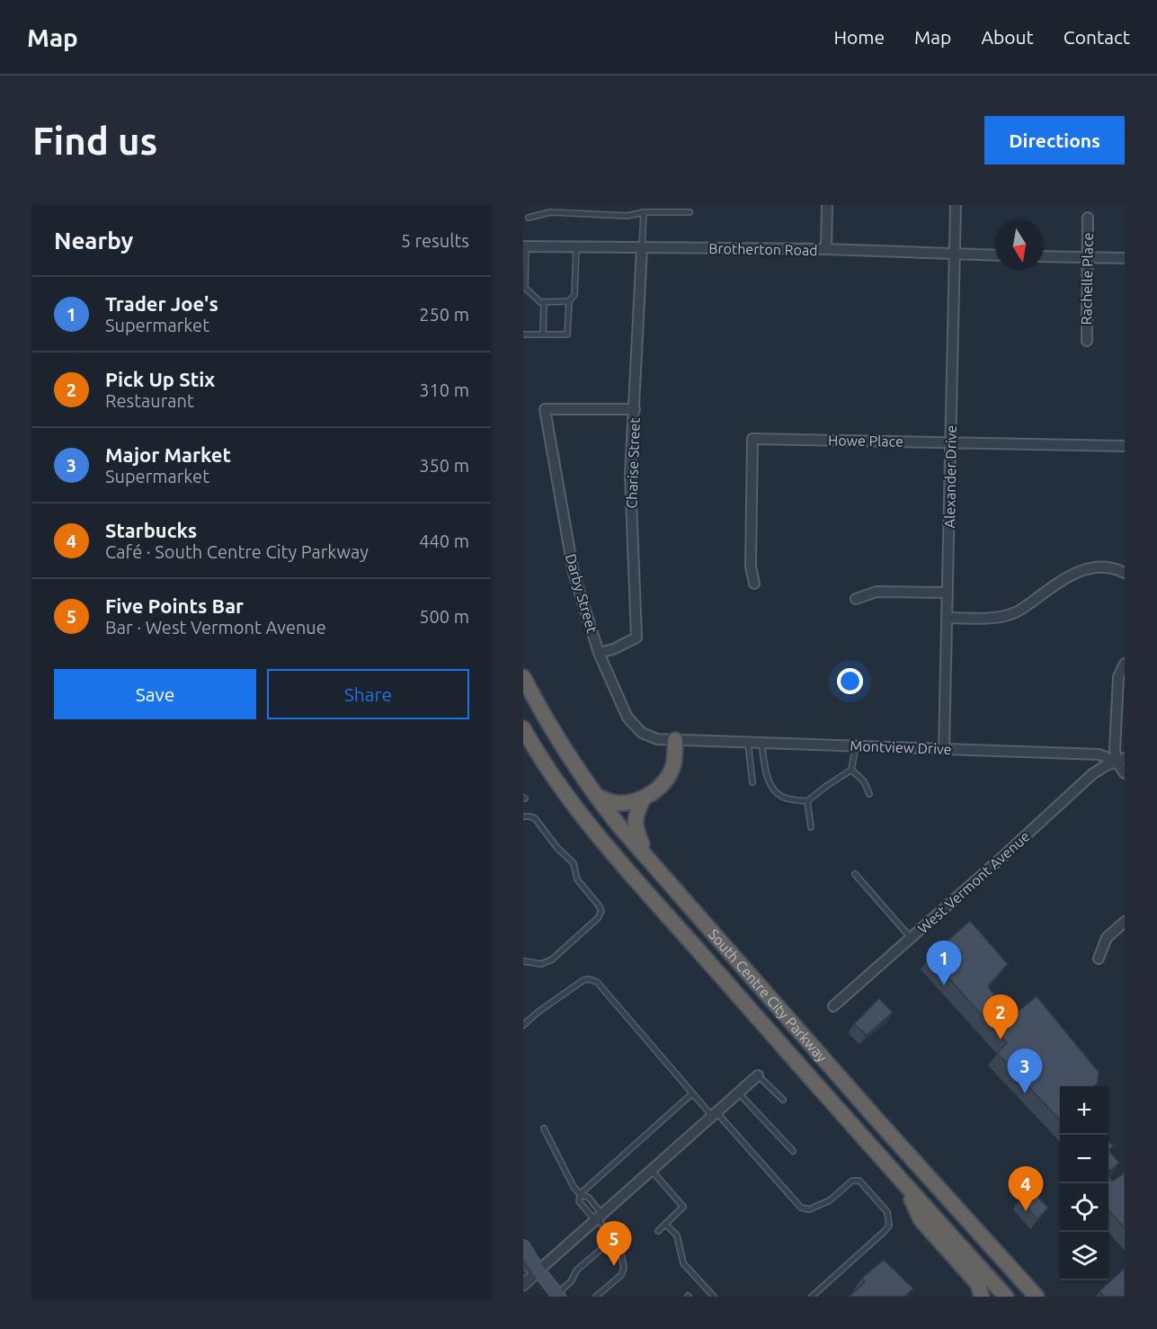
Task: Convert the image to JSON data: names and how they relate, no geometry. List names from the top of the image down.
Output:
{
  "streets": {
    "highway": ["South Centre City Parkway"],
    "street": [
      "Brotherton Road",
      "Rachelle Place",
      "Howe Place",
      "Charise Street",
      "Alexander Drive",
      "Darby Street",
      "Montview Drive",
      "West Vermont Avenue"
    ]
  },
  "crossings": [
    ["Brotherton Road", "Charise Street"],
    ["Brotherton Road", "Alexander Drive"],
    ["Howe Place", "Alexander Drive"],
    ["Charise Street", "Darby Street"],
    ["Alexander Drive", "Montview Drive"],
    ["Darby Street", "Montview Drive"],
    ["Montview Drive", "West Vermont Avenue"]
  ],
  "north": "bottom",
  "page": {
    "header": "Map",
    "nav": [
      "Home",
      "Map",
      "About",
      "Contact"
    ],
    "buttons": [
      "Directions",
      ["Save", "Share"]
    ],
    "title": "Find us",
    "heading": ["Nearby", "5 results"],
    "list": [
      {
        "mark": "1",
        "name": "Trader Joe's",
        "note": "Supermarket",
        "value": "250 m"
      },
      {
        "mark": "2",
        "name": "Pick Up Stix",
        "note": "Restaurant",
        "value": "310 m"
      },
      {
        "mark": "3",
        "name": "Major Market",
        "note": "Supermarket",
        "value": "350 m"
      },
      {
        "mark": "4",
        "name": "Starbucks",
        "note": "Café · South Centre City Parkway",
        "value": "440 m"
      },
      {
        "mark": "5",
        "name": "Five Points Bar",
        "note": "Bar · West Vermont Avenue",
        "value": "500 m"
      }
    ],
    "pins": [
      "1",
      "2",
      "3",
      "4",
      "5"
    ],
    "map_buttons": ["+", "−"]
  }
}
